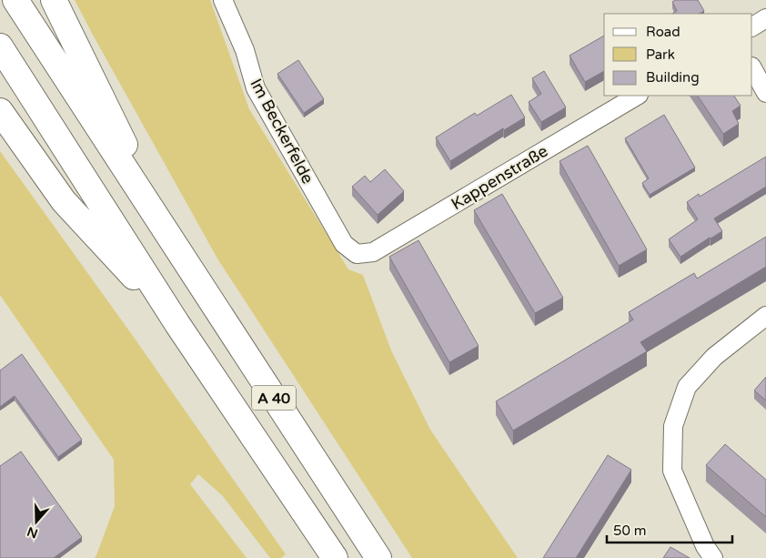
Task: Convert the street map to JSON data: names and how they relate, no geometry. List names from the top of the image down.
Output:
{
  "streets": {
    "highway": ["A 40"],
    "street": ["Im Beckerfelde", "Kappenstraße"]
  },
  "crossings": [
    ["Im Beckerfelde", "Kappenstraße"]
  ],
  "legend": ["Road", "Park", "Building"],
  "scale_bar": "50 m",
  "north": "bottom"
}
